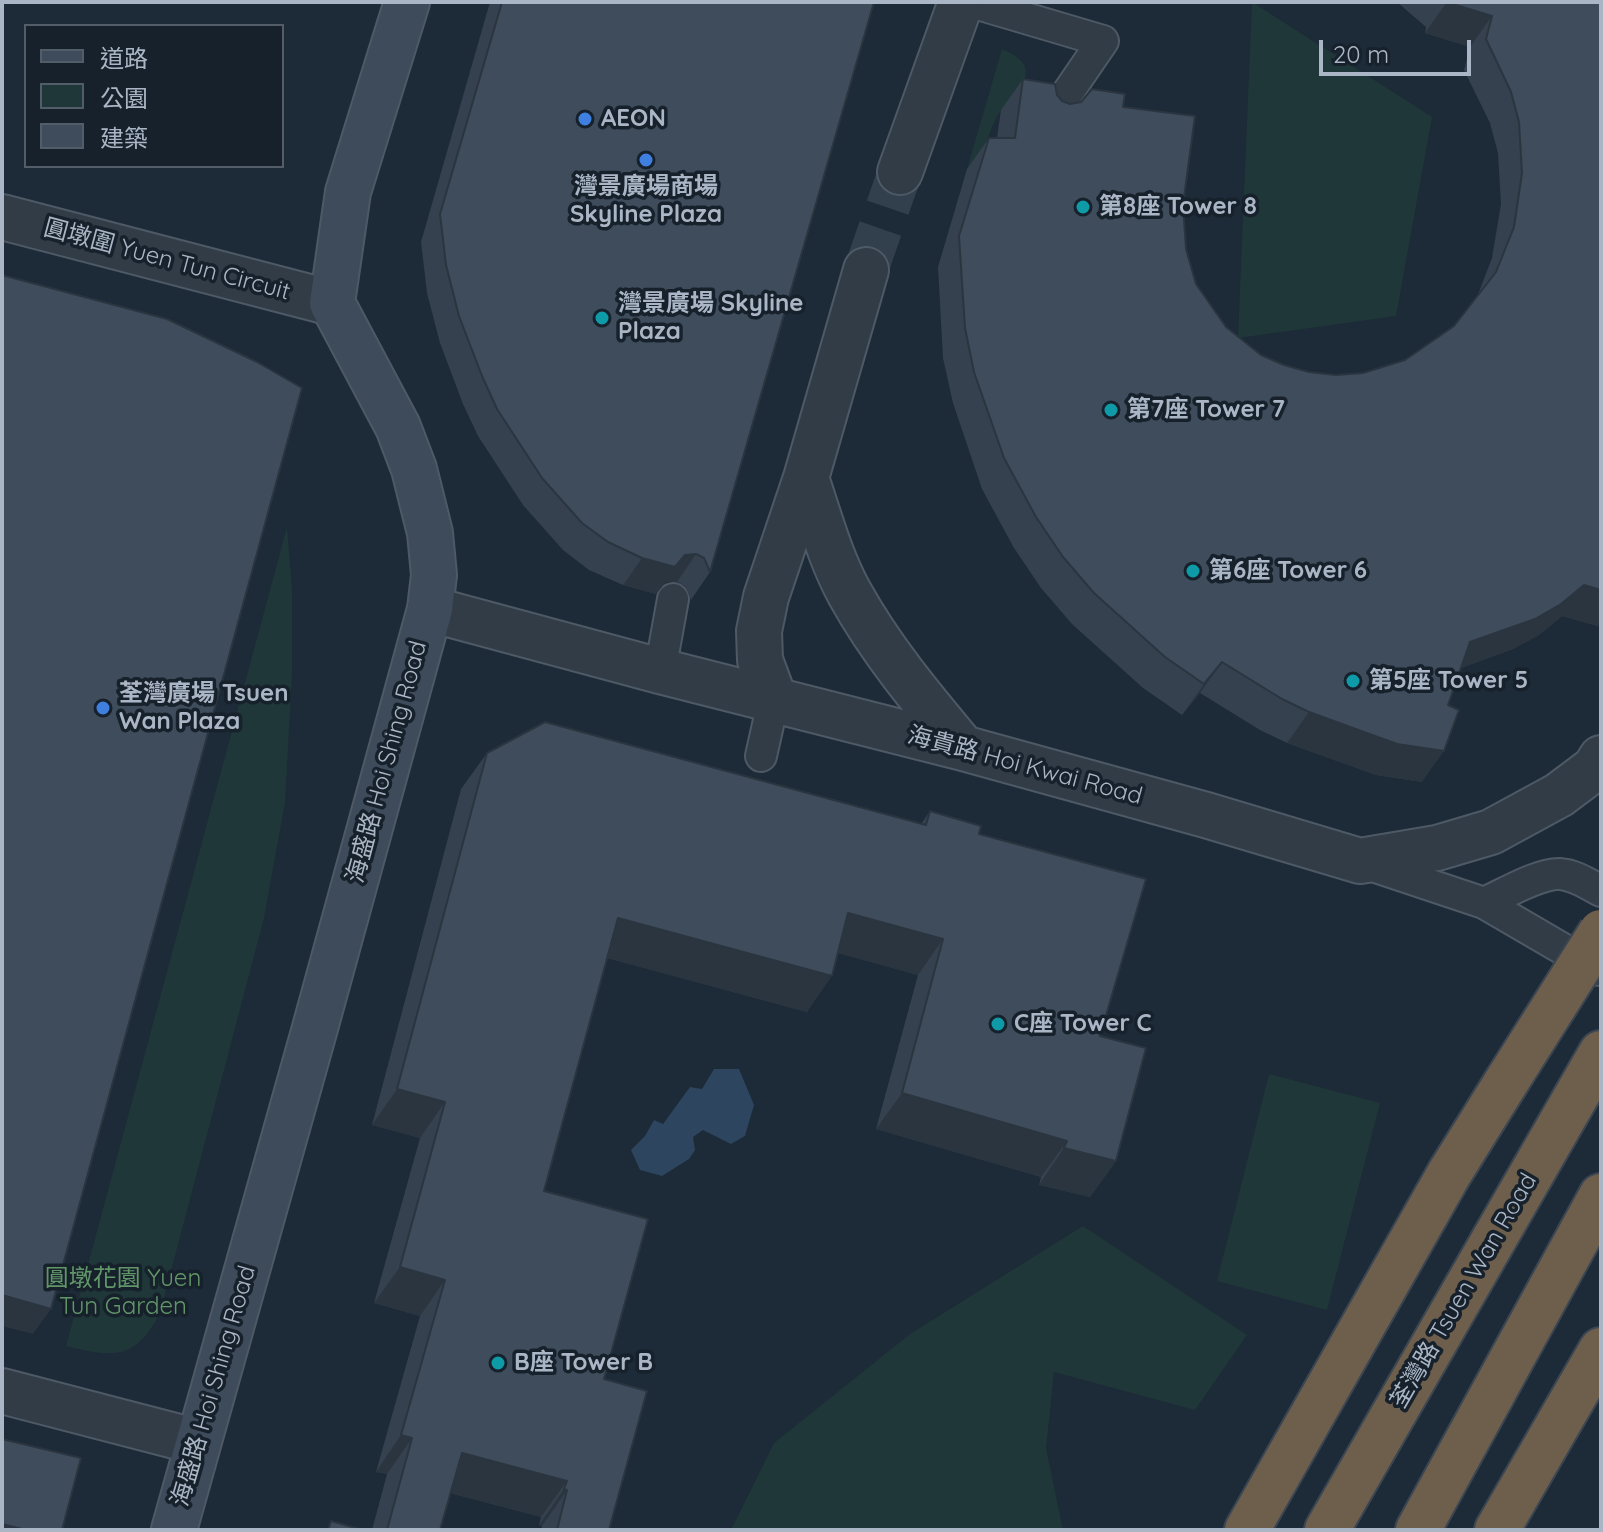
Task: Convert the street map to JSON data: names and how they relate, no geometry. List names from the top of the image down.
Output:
{
  "streets": {
    "highway": ["荃灣路 Tsuen Wan Road"],
    "street": ["圓墩圍 Yuen Tun Circuit", "海盛路 Hoi Shing Road", "海貴路 Hoi Kwai Road"]
  },
  "crossings": [
    ["圓墩圍 Yuen Tun Circuit", "海盛路 Hoi Shing Road"],
    ["海盛路 Hoi Shing Road", "海貴路 Hoi Kwai Road"]
  ],
  "parks": ["圓墩花園 Yuen Tun Garden"],
  "places": [
    "AEON",
    "灣景廣場商場 Skyline Plaza",
    "第8座 Tower 8",
    "灣景廣場 Skyline Plaza",
    "第7座 Tower 7",
    "第6座 Tower 6",
    "第5座 Tower 5",
    "荃灣廣場 Tsuen Wan Plaza",
    "C座 Tower C",
    "B座 Tower B"
  ],
  "legend": ["道路", "公園", "建築"],
  "scale_bar": "20 m"
}
